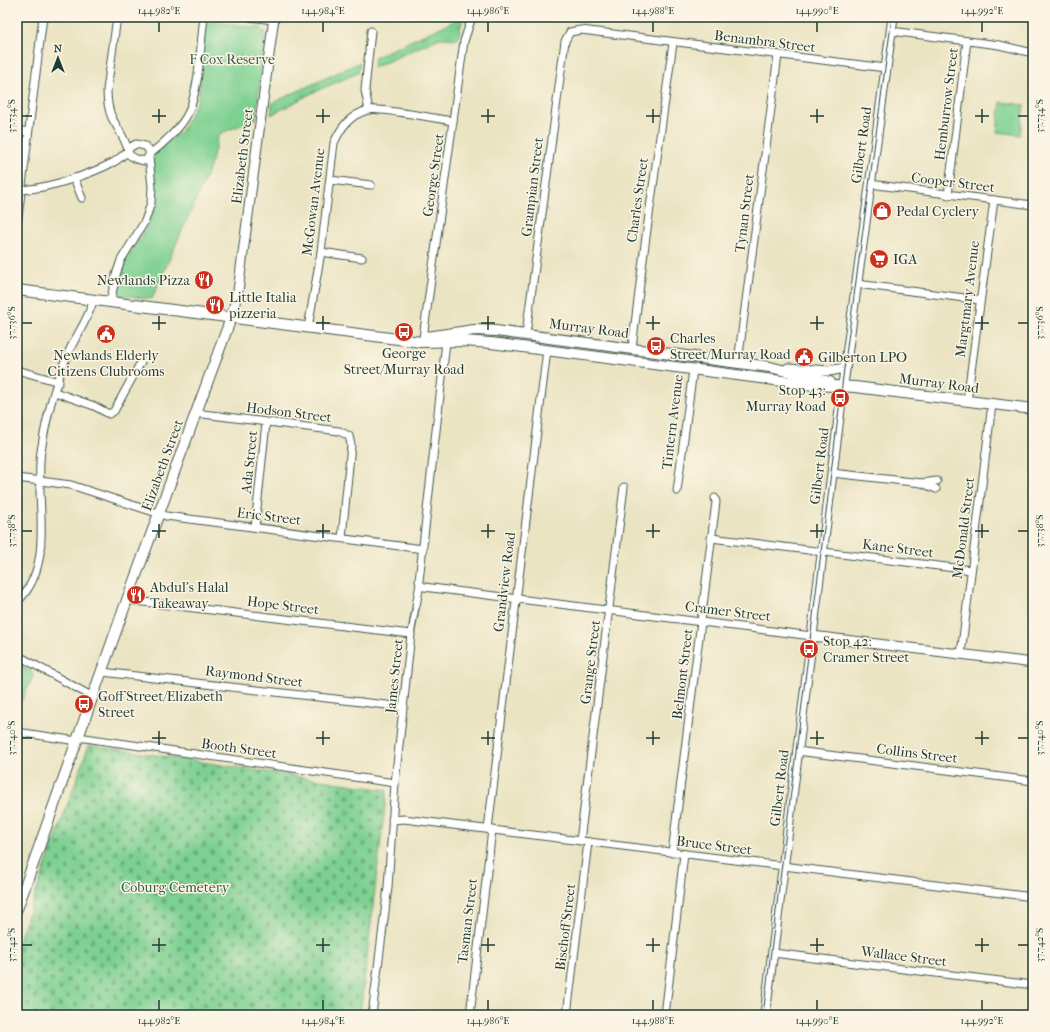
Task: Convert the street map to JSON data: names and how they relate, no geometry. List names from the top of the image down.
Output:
{
  "streets": {
    "main road": [
      "Elizabeth Street",
      "Grampian Street",
      "Charles Street",
      "Tynan Street",
      "Murray Road",
      "Tintern Avenue",
      "Grandview Road"
    ],
    "street": [
      "Benambra Street",
      "Hemburrow Street",
      "Gilbert Road",
      "George Street",
      "Cooper Street",
      "McGowan Avenue",
      "Margtmary Avenue",
      "Hodson Street",
      "Ada Street",
      "Eric Street",
      "McDonald Street",
      "Kane Street",
      "Hope Street",
      "Cramer Street",
      "Grange Street",
      "Belmont Street",
      "Raymond Street",
      "James Street",
      "Booth Street",
      "Collins Street",
      "Bruce Street",
      "Tasman Street",
      "Bischoff Street",
      "Wallace Street"
    ]
  },
  "crossings": [
    ["Benambra Street", "Gilbert Road"],
    ["Benambra Street", "Grampian Street"],
    ["Benambra Street", "Charles Street"],
    ["Benambra Street", "Tynan Street"],
    ["Hemburrow Street", "Cooper Street"],
    ["Gilbert Road", "Cooper Street"],
    ["Gilbert Road", "Murray Road"],
    ["Gilbert Road", "Kane Street"],
    ["Gilbert Road", "Cramer Street"],
    ["Gilbert Road", "Collins Street"],
    ["Gilbert Road", "Bruce Street"],
    ["Gilbert Road", "Wallace Street"],
    ["Elizabeth Street", "Murray Road"],
    ["Elizabeth Street", "Hodson Street"],
    ["Elizabeth Street", "Eric Street"],
    ["Elizabeth Street", "Hope Street"],
    ["Elizabeth Street", "Raymond Street"],
    ["Elizabeth Street", "Booth Street"],
    ["George Street", "Murray Road"],
    ["Cooper Street", "Margtmary Avenue"],
    ["Grampian Street", "Murray Road"],
    ["Charles Street", "Murray Road"],
    ["McGowan Avenue", "Murray Road"],
    ["Tynan Street", "Murray Road"],
    ["Margtmary Avenue", "Murray Road"],
    ["Murray Road", "Tintern Avenue"],
    ["Murray Road", "McDonald Street"],
    ["Murray Road", "Grandview Road"],
    ["Murray Road", "James Street"],
    ["Hodson Street", "Ada Street"],
    ["Hodson Street", "Eric Street"],
    ["Ada Street", "Eric Street"],
    ["Eric Street", "James Street"],
    ["McDonald Street", "Kane Street"],
    ["McDonald Street", "Cramer Street"],
    ["Kane Street", "Belmont Street"],
    ["Grandview Road", "Cramer Street"],
    ["Grandview Road", "Bruce Street"],
    ["Grandview Road", "Tasman Street"],
    ["Hope Street", "James Street"],
    ["Cramer Street", "Grange Street"],
    ["Cramer Street", "Belmont Street"],
    ["Cramer Street", "James Street"],
    ["Grange Street", "Bruce Street"],
    ["Belmont Street", "Bruce Street"],
    ["Raymond Street", "James Street"],
    ["James Street", "Booth Street"],
    ["James Street", "Bruce Street"],
    ["Bruce Street", "Tasman Street"],
    ["Bruce Street", "Bischoff Street"]
  ],
  "parks": ["F Cox Reserve", "Coburg Cemetery"],
  "places": {
    "shop": ["Pedal Cyclery"],
    "supermarket": ["IGA"],
    "restaurant": ["Newlands Pizza", "Little Italia pizzeria", "Abdul's Halal Takeaway"],
    "bus stop": [
      "George Street/Murray Road",
      "Charles Street/Murray Road",
      "Stop 43: Murray Road",
      "Stop 42: Cramer Street",
      "Goff Street/Elizabeth Street"
    ],
    "public building": ["Newlands Elderly Citizens Clubrooms", "Gilberton LPO"]
  },
  "north": "top",
  "coordinates": [
    "144.982°E",
    "144.984°E",
    "144.986°E",
    "144.988°E",
    "144.990°E",
    "144.992°E",
    "37.734°S",
    "37.736°S",
    "37.738°S",
    "37.740°S",
    "37.742°S"
  ]
}
